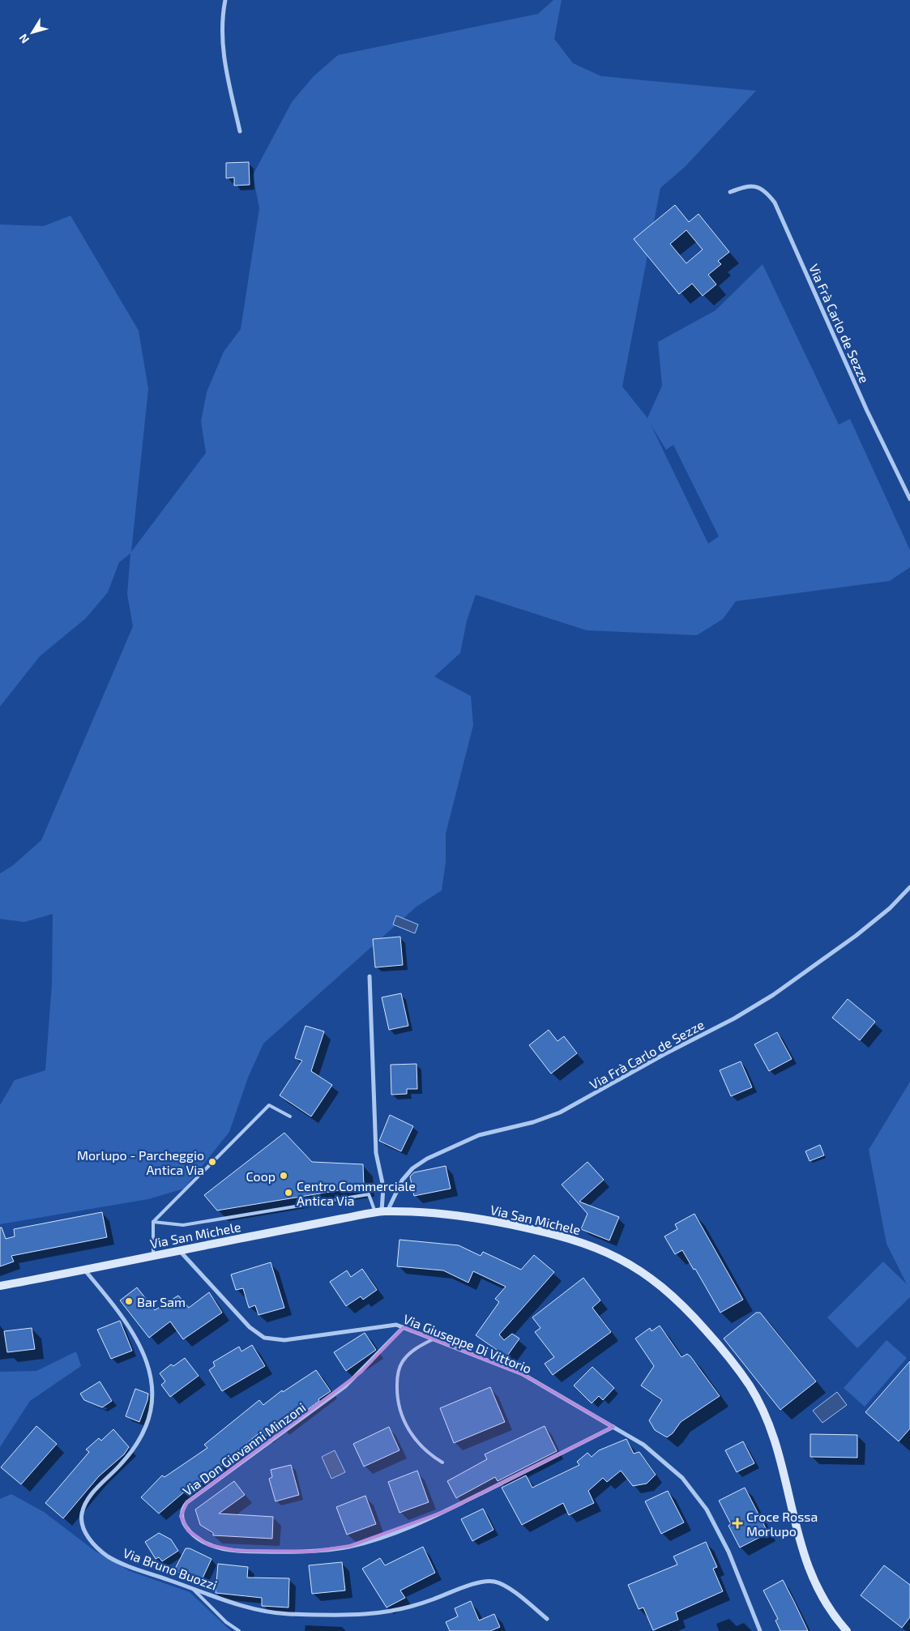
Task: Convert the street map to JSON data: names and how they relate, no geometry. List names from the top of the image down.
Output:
{
  "streets": {
    "main road": ["Via San Michele"],
    "street": [
      "Via Frà Carlo de Sezze",
      "Via Giuseppe Di Vittorio",
      "Via Don Giovanni Minzoni",
      "Via Bruno Buozzi"
    ]
  },
  "crossings": [
    ["Via Frà Carlo de Sezze", "Via San Michele"],
    ["Via San Michele", "Via Giuseppe Di Vittorio"],
    ["Via San Michele", "Via Bruno Buozzi"],
    ["Via Giuseppe Di Vittorio", "Via Don Giovanni Minzoni"]
  ],
  "places": {
    "other": [
      "Morlupo - Parcheggio Antica Via",
      "Coop",
      "Centro Commerciale Antica Via",
      "Bar Sam"
    ],
    "health": ["Croce Rossa Morlupo"]
  },
  "north": "bottom left"
}
